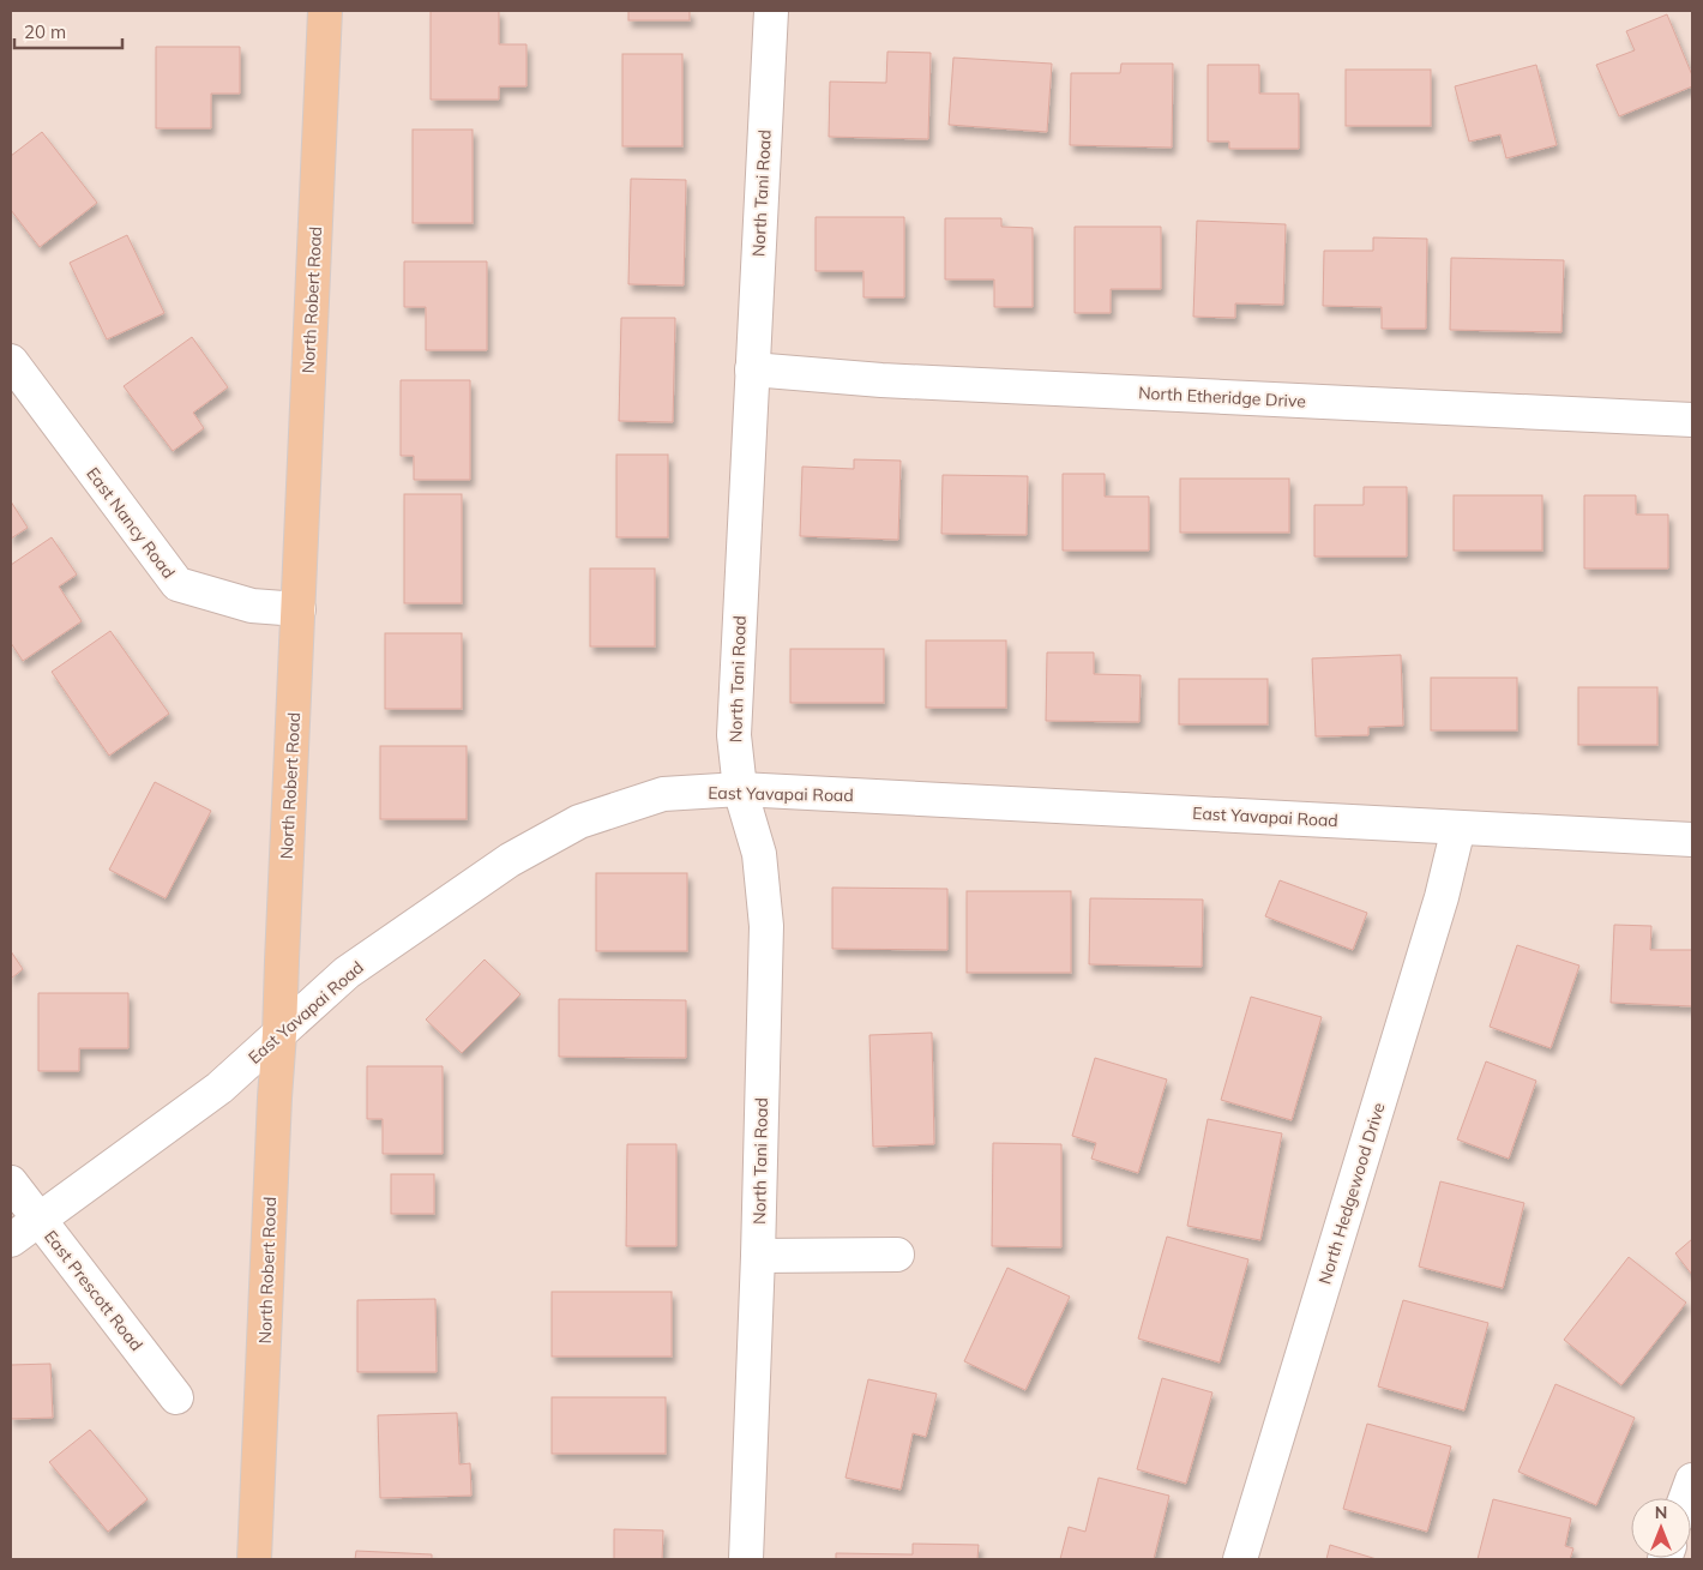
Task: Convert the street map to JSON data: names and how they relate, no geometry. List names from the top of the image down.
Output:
{
  "streets": {
    "main road": ["North Robert Road"],
    "street": [
      "North Tani Road",
      "North Etheridge Drive",
      "East Nancy Road",
      "East Yavapai Road",
      "North Hedgewood Drive",
      "East Prescott Road"
    ]
  },
  "crossings": [
    ["North Tani Road", "North Etheridge Drive"],
    ["North Tani Road", "East Yavapai Road"],
    ["North Robert Road", "East Nancy Road"],
    ["North Robert Road", "East Yavapai Road"],
    ["East Yavapai Road", "North Hedgewood Drive"],
    ["East Yavapai Road", "East Prescott Road"]
  ],
  "scale_bar": "20 m",
  "north": "top"
}
